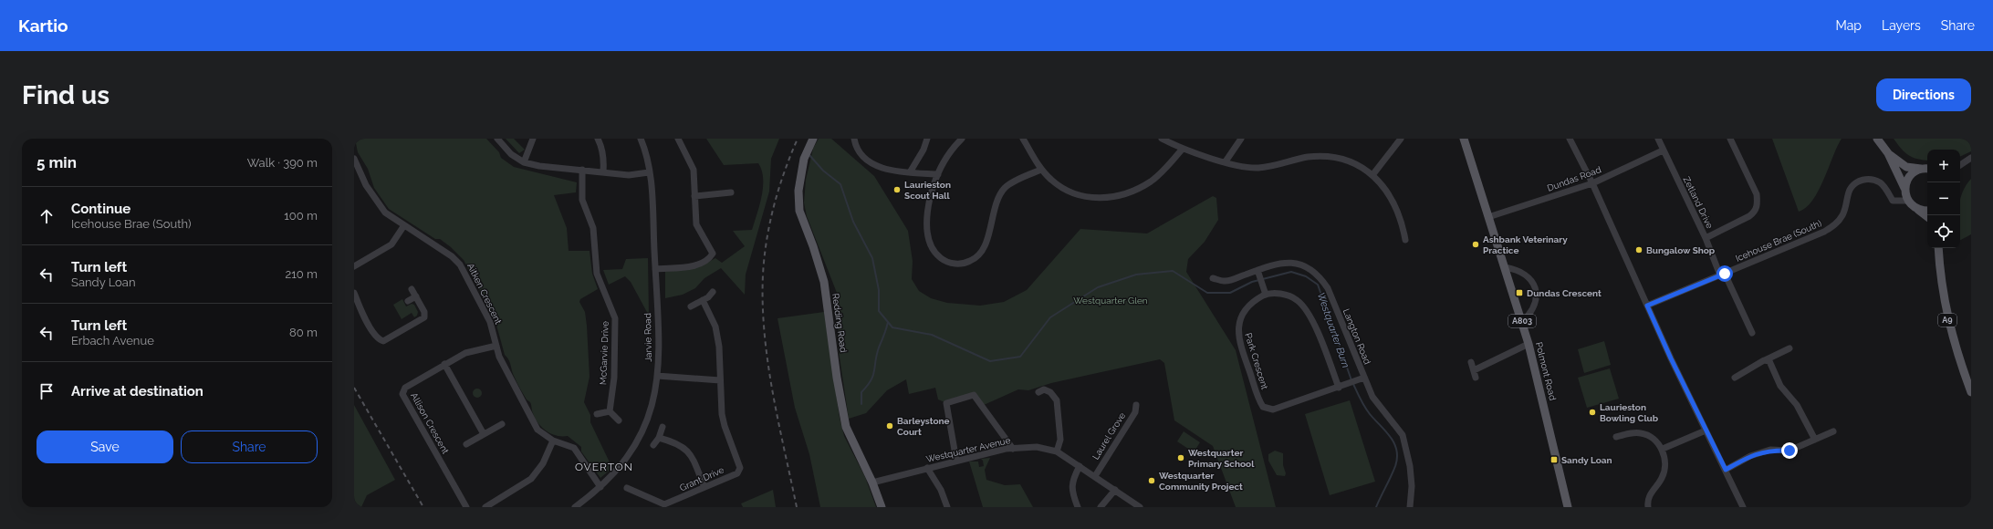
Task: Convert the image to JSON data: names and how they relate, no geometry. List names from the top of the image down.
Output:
{
  "streets": {
    "main road": [
      "A9",
      "A803",
      "Redding Road",
      "Polmont Road"
    ],
    "street": [
      "Dundas Road",
      "Zetland Drive",
      "Icehouse Brae (South)",
      "Aitken Crescent",
      "Langton Road",
      "Jarvie Road",
      "McGarvie Drive",
      "Park Crescent",
      "Allison Crescent",
      "Laurel Grove",
      "Westquarter Avenue",
      "Grant Drive"
    ]
  },
  "crossings": [
    ["Dundas Road", "Zetland Drive"],
    ["Dundas Road", "Polmont Road"],
    ["Zetland Drive", "Icehouse Brae (South)"],
    ["Aitken Crescent", "Jarvie Road"],
    ["Aitken Crescent", "Allison Crescent"],
    ["Redding Road", "Westquarter Avenue"],
    ["Langton Road", "Park Crescent"],
    ["Laurel Grove", "Westquarter Avenue"]
  ],
  "districts": ["OVERTON"],
  "water": ["Westquarter Burn"],
  "parks": ["Westquarter Glen"],
  "places": {
    "other": [
      "Laurieston Scout Hall",
      "Ashbank Veterinary Practice",
      "Bungalow Shop",
      "Laurieston Bowling Club",
      "Barleystone Court",
      "Westquarter Primary School",
      "Westquarter Community Project"
    ],
    "transit": ["Dundas Crescent", "Sandy Loan"]
  },
  "page": {
    "header": "Kartio",
    "nav": ["Map", "Layers", "Share"],
    "buttons": [
      "Directions",
      ["Save", "Share"]
    ],
    "title": "Find us",
    "heading": ["5 min", "Walk · 390 m"],
    "map_buttons": ["+", "−"],
    "list": [
      ["Continue", "Icehouse Brae (South)", "100 m"],
      ["Turn left", "Sandy Loan", "210 m"],
      ["Turn left", "Erbach Avenue", "80 m"],
      "Arrive at destination"
    ]
  }
}
